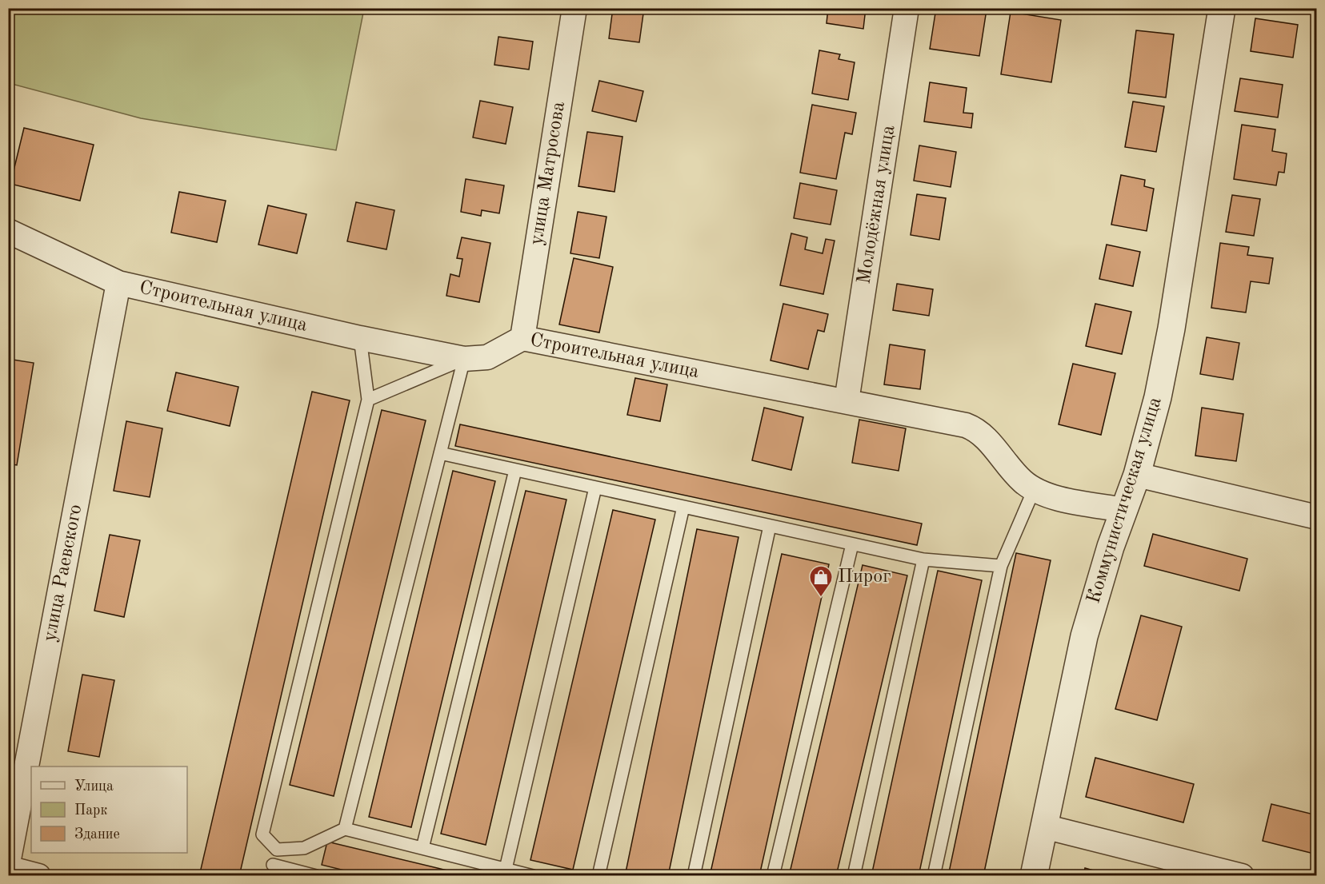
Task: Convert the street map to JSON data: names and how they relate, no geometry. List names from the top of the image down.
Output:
{
  "streets": {
    "street": [
      "улица Матросова",
      "Молодёжная улица",
      "Строительная улица",
      "Коммунистическая улица",
      "улица Раевского"
    ]
  },
  "crossings": [
    ["улица Матросова", "Строительная улица"],
    ["Молодёжная улица", "Строительная улица"],
    ["Строительная улица", "Коммунистическая улица"],
    ["Строительная улица", "улица Раевского"]
  ],
  "places": {
    "shop": ["Пирог"]
  },
  "legend": ["Улица", "Парк", "Здание"]
}
